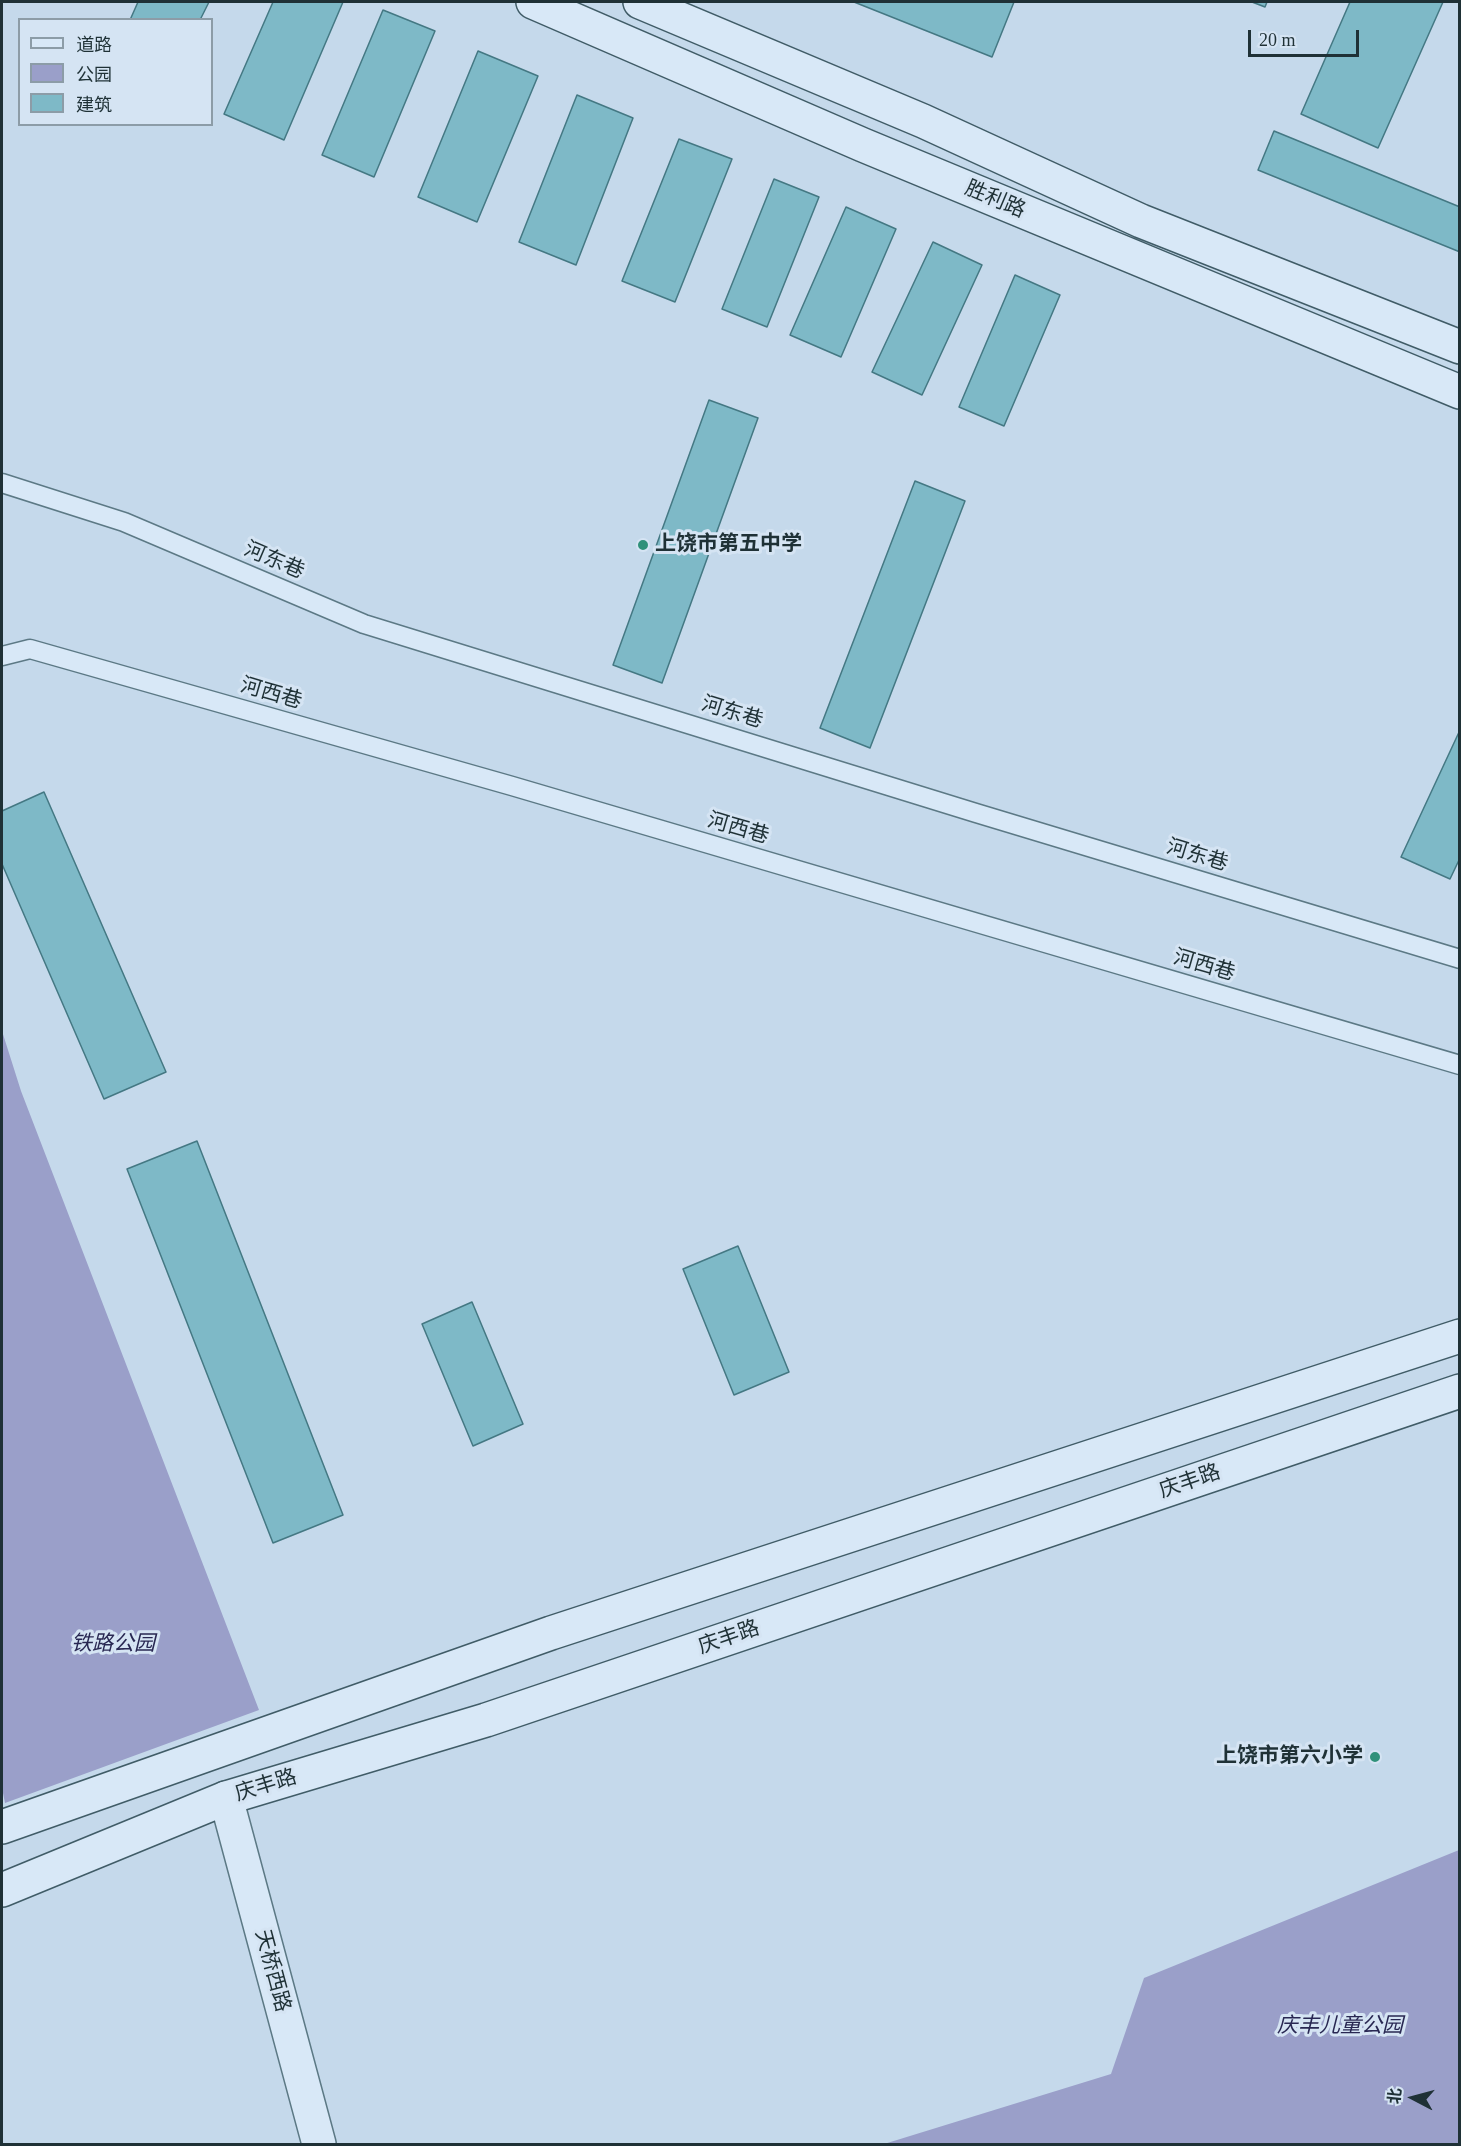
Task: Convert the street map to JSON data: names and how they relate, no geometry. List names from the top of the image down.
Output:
{
  "streets": {
    "main road": ["胜利路", "庆丰路", "天桥西路"],
    "lane": ["河东巷", "河西巷"]
  },
  "crossings": [
    ["庆丰路", "天桥西路"]
  ],
  "parks": ["铁路公园", "庆丰儿童公园"],
  "places": ["上饶市第五中学", "上饶市第六小学"],
  "legend": ["道路", "公园", "建筑"],
  "scale_bar": "20 m",
  "north": "left"
}
